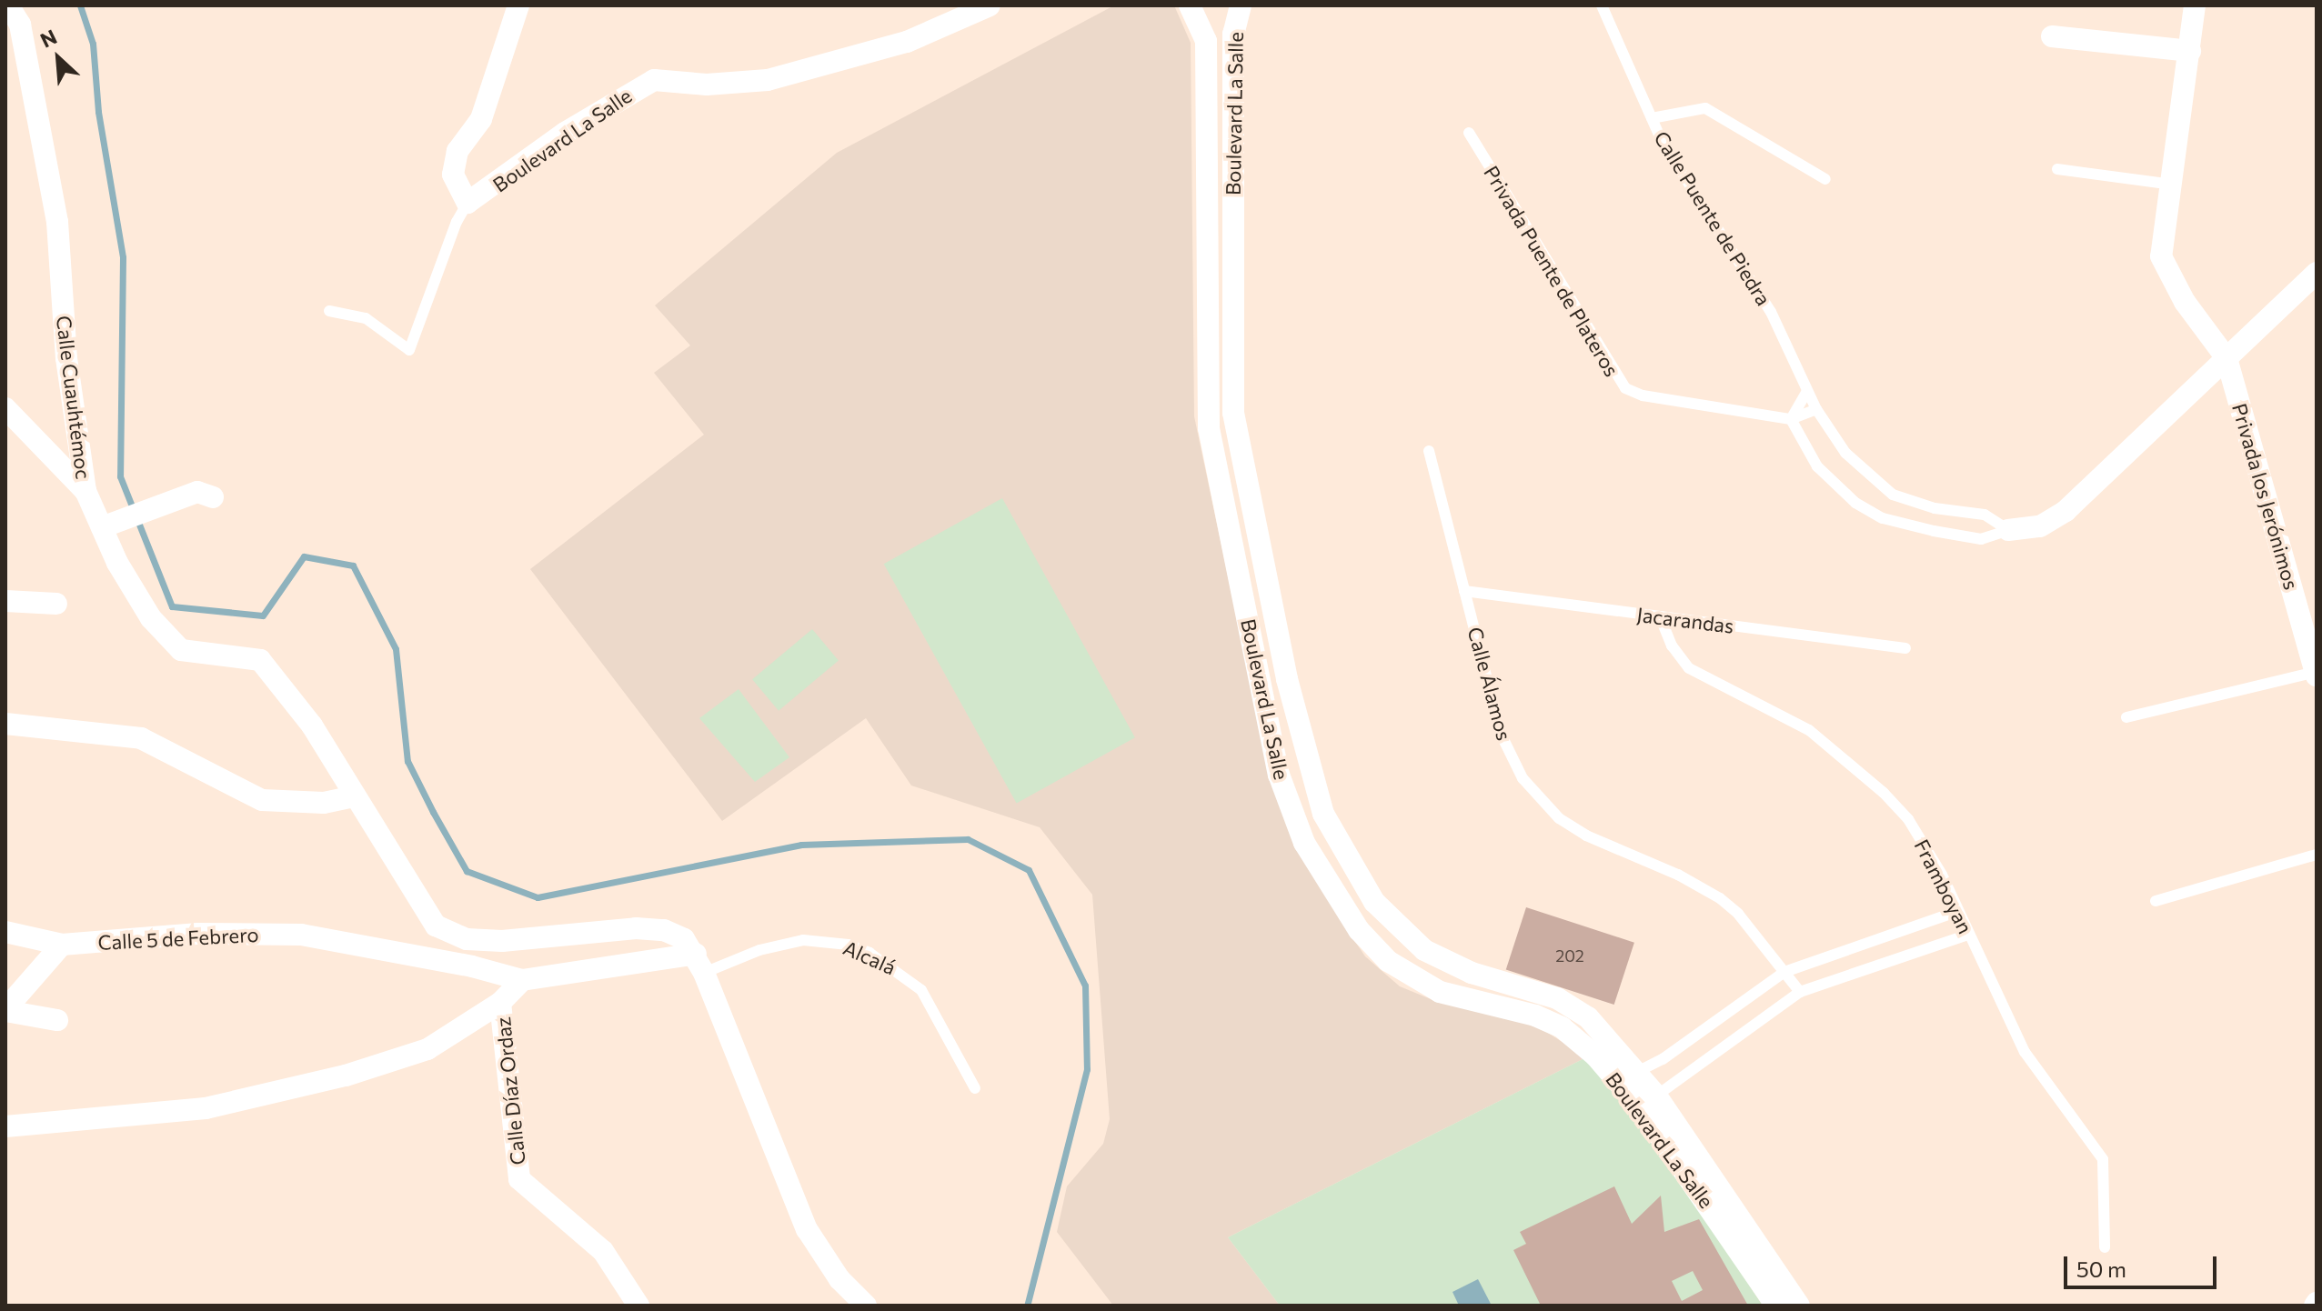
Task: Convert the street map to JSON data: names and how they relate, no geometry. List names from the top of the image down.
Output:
{
  "streets": {
    "street": [
      "Boulevard La Salle",
      "Calle Cuauhtémoc",
      "Privada los Jerónimos",
      "Calle 5 de Febrero",
      "Calle Díaz Ordaz"
    ],
    "lane": [
      "Calle Puente de Piedra",
      "Privada Puente de Plateros",
      "Jacarandas",
      "Calle Álamos",
      "Framboyan",
      "Alcalá"
    ]
  },
  "crossings": [
    ["Calle Cuauhtémoc", "Alcalá"],
    ["Jacarandas", "Calle Álamos"],
    ["Jacarandas", "Framboyan"]
  ],
  "house_numbers": ["202"],
  "scale_bar": "50 m",
  "north": "top left"
}
